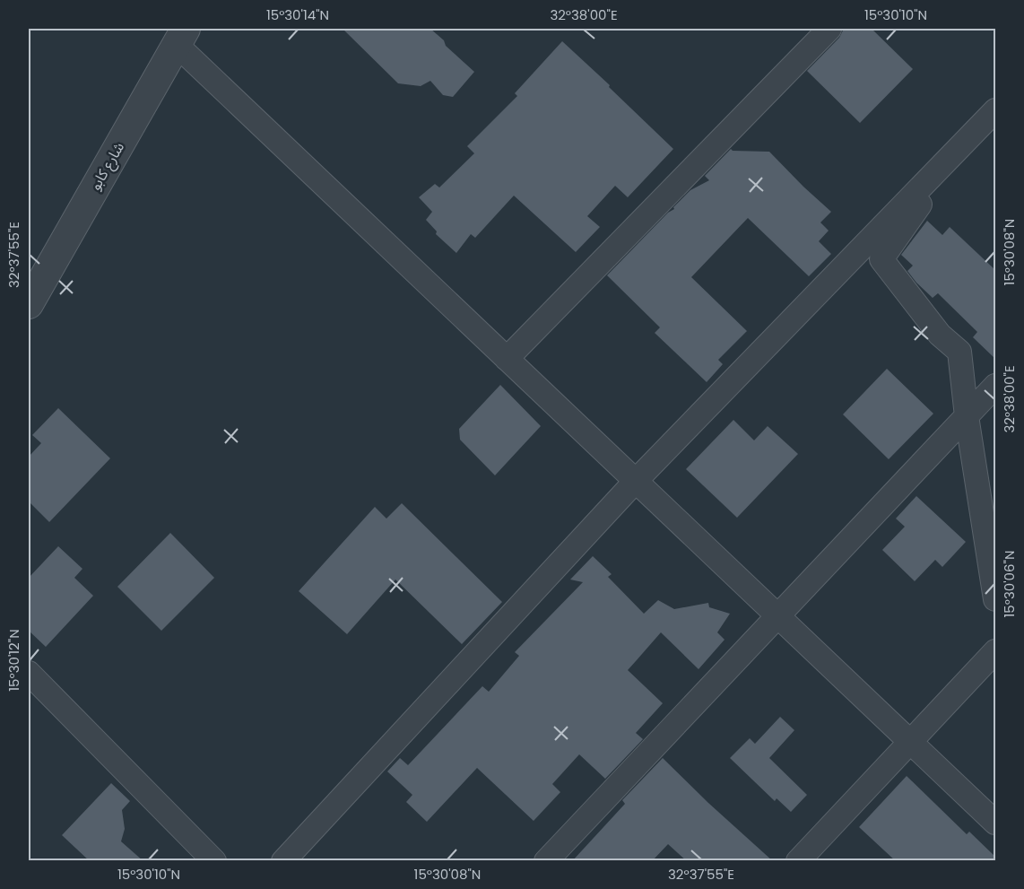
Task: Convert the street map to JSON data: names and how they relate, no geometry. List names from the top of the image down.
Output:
{
  "streets": {
    "street": ["شارع كابو"]
  },
  "coordinates": [
    "15°30'14\"N",
    "32°38'00\"E",
    "15°30'10\"N",
    "15°30'08\"N",
    "32°37'55\"E",
    "15°30'06\"N",
    "15°30'12\"N"
  ]
}
